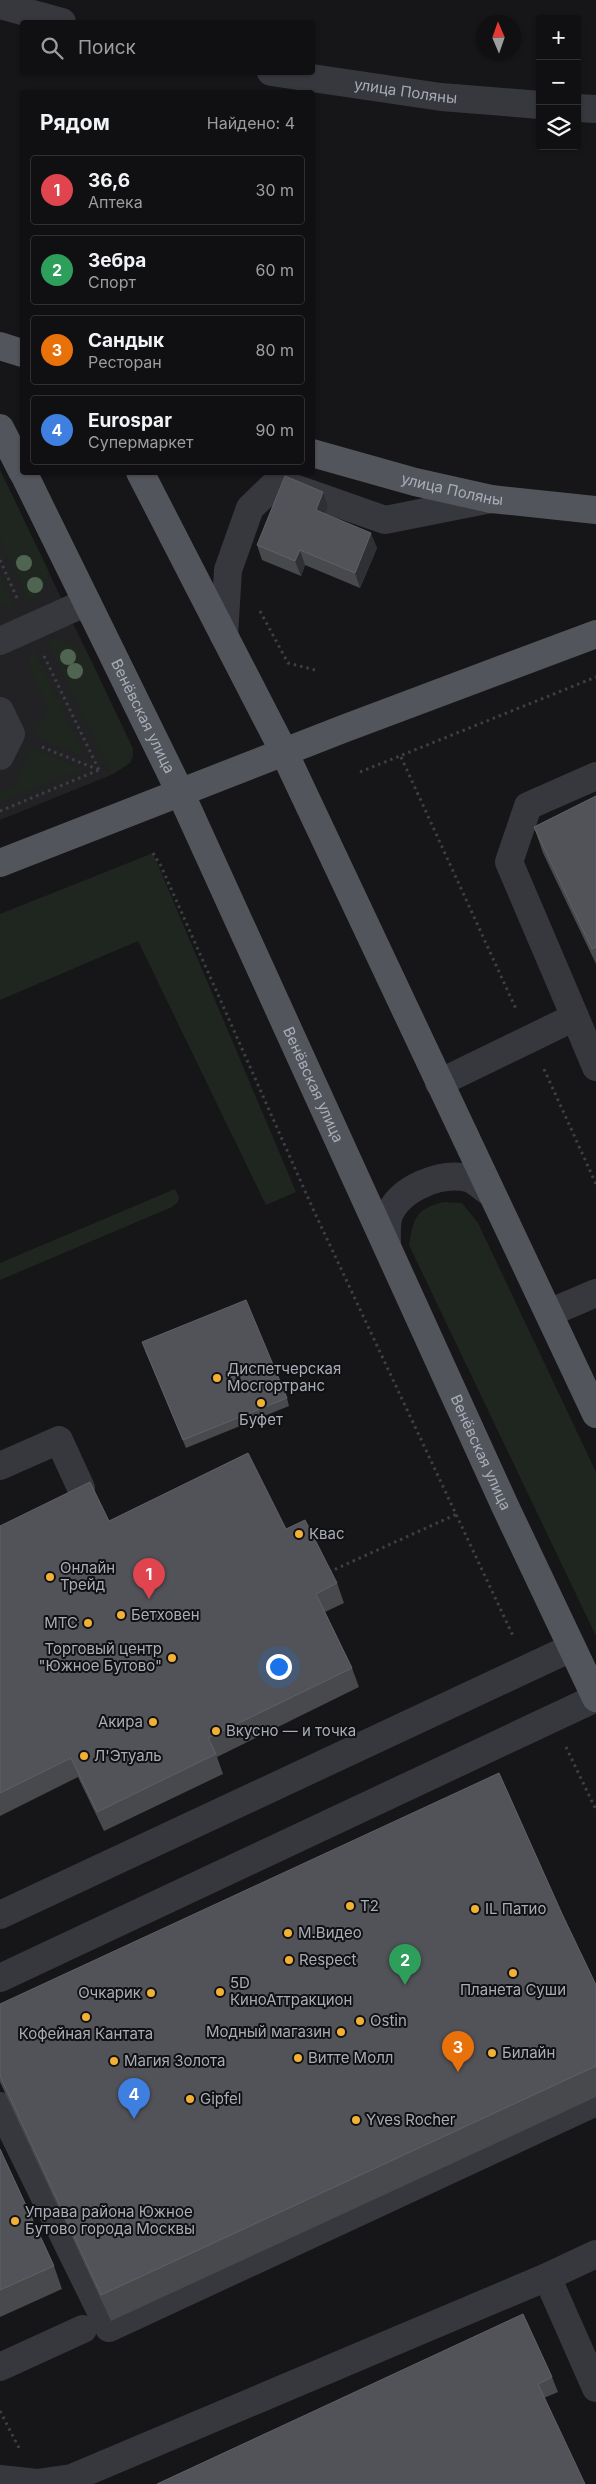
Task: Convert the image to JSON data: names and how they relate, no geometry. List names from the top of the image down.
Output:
{
  "streets": {
    "main road": ["улица Поляны", "Венёвская улица"]
  },
  "places": [
    "Диспетчерская Мосгортранс",
    "Буфет",
    "Квас",
    "Онлайн Трейд",
    "Бетховен",
    "МТС",
    "Торговый центр \"Южное Бутово\"",
    "Акира",
    "Вкусно — и точка",
    "Л'Этуаль",
    "T2",
    "IL Патио",
    "М.Видео",
    "Respect",
    "Планета Суши",
    "5D КиноАттракцион",
    "Очкарик",
    "Кофейная Кантата",
    "Ostin",
    "Модный магазин",
    "Билайн",
    "Витте Молл",
    "Магия Золота",
    "Gipfel",
    "Yves Rocher",
    "Управа района Южное Бутово города Москвы"
  ],
  "north": "top",
  "page": {
    "map_buttons": ["+", "−"],
    "search": "Поиск",
    "heading": ["Рядом", "Найдено: 4"],
    "list": [
      {
        "mark": "1",
        "name": "36,6",
        "note": "Аптека",
        "value": "30 m"
      },
      {
        "mark": "2",
        "name": "Зебра",
        "note": "Спорт",
        "value": "60 m"
      },
      {
        "mark": "3",
        "name": "Сандык",
        "note": "Ресторан",
        "value": "80 m"
      },
      {
        "mark": "4",
        "name": "Eurospar",
        "note": "Супермаркет",
        "value": "90 m"
      }
    ],
    "pins": [
      "1",
      "2",
      "3",
      "4"
    ]
  }
}
